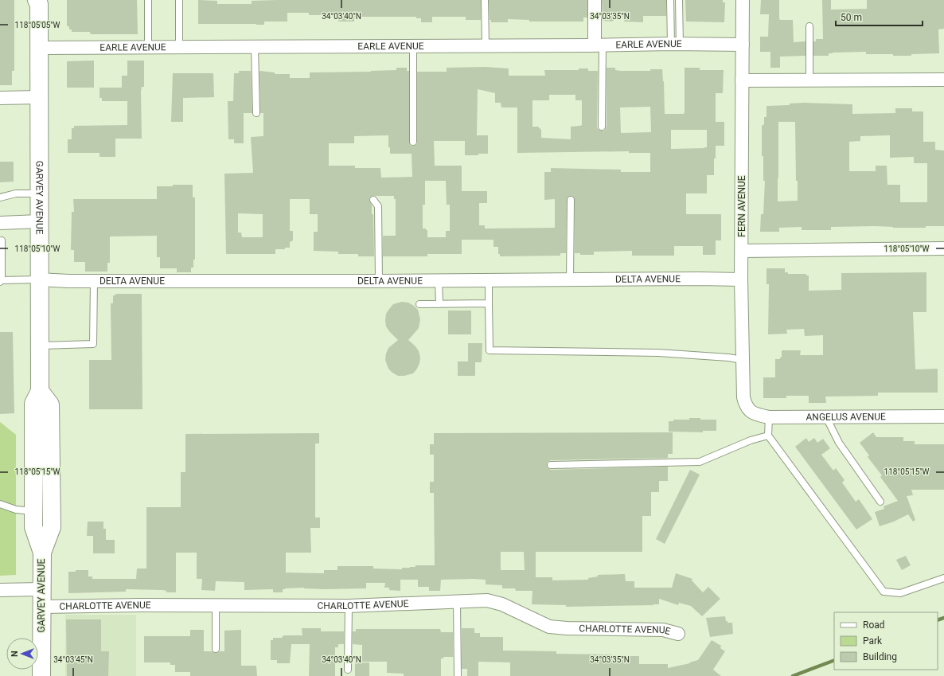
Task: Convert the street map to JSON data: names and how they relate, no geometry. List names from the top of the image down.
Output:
{
  "streets": {
    "main road": ["GARVEY AVENUE"],
    "street": [
      "EARLE AVENUE",
      "FERN AVENUE",
      "DELTA AVENUE",
      "ANGELUS AVENUE",
      "CHARLOTTE AVENUE"
    ]
  },
  "crossings": [
    ["EARLE AVENUE", "GARVEY AVENUE"],
    ["EARLE AVENUE", "FERN AVENUE"],
    ["GARVEY AVENUE", "DELTA AVENUE"],
    ["GARVEY AVENUE", "CHARLOTTE AVENUE"],
    ["FERN AVENUE", "DELTA AVENUE"],
    ["FERN AVENUE", "ANGELUS AVENUE"]
  ],
  "legend": ["Road", "Park", "Building"],
  "scale_bar": "50 m",
  "north": "left",
  "coordinates": [
    "34°03'40\"N",
    "34°03'35\"N",
    "118°05'05\"W",
    "118°05'10\"W",
    "118°05'15\"W",
    "34°03'45\"N"
  ]
}
